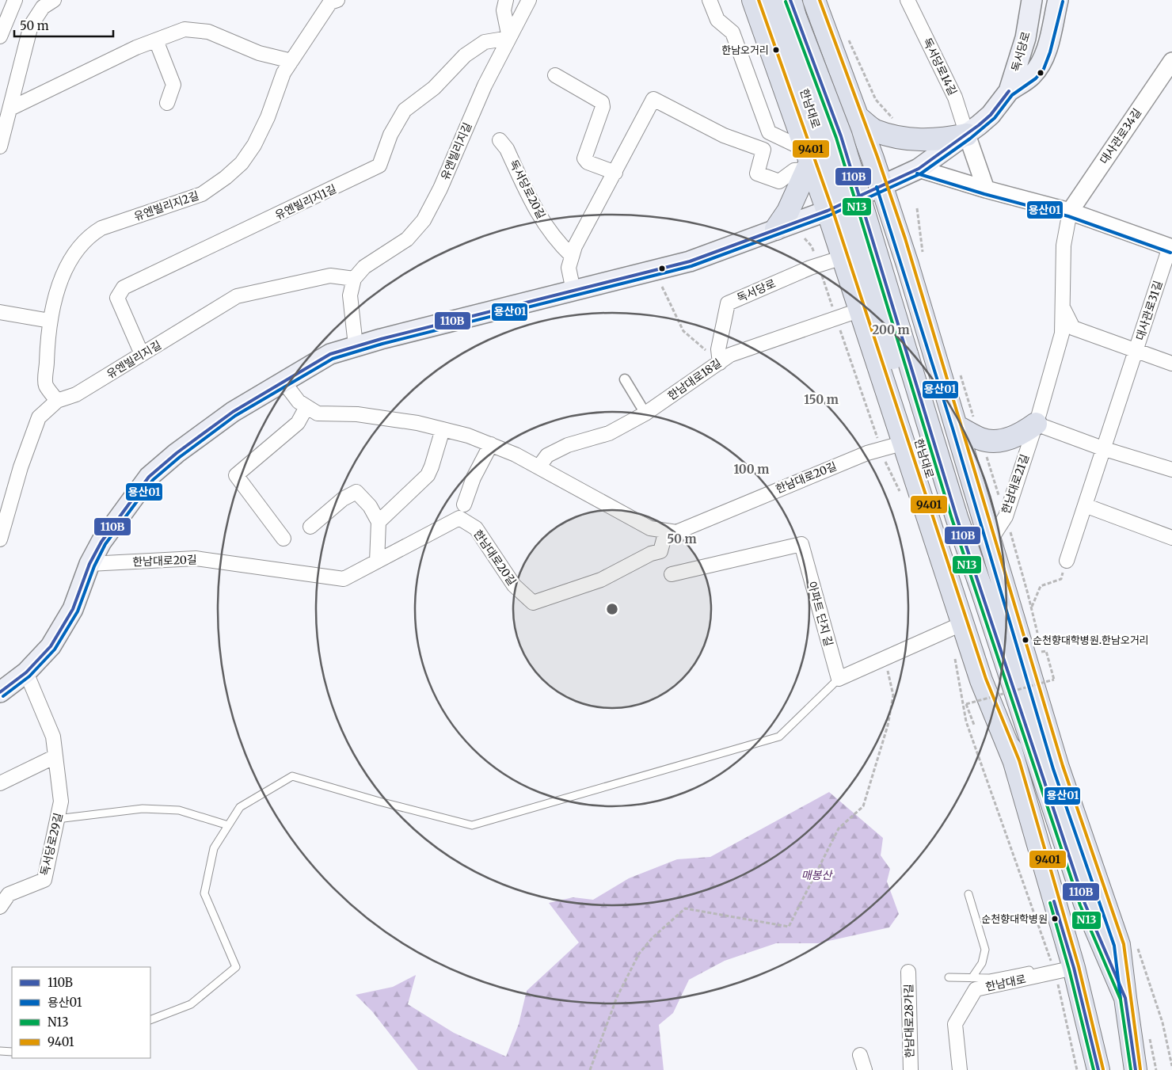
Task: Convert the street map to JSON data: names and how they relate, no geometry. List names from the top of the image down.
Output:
{
  "streets": {
    "main road": ["독서당로", "한남대로"],
    "street": [
      "독서당로14길",
      "대사관로34길",
      "유엔빌리지길",
      "독서당로20길",
      "유엔빌리지1길",
      "유엔빌리지2길",
      "대사관로31길",
      "한남대로18길",
      "한남대로20길",
      "한남대로21길",
      "아파트 단지 길",
      "독서당로29길",
      "한남대로28가길"
    ]
  },
  "crossings": [
    ["독서당로", "독서당로14길"],
    ["독서당로", "한남대로18길"],
    ["독서당로", "한남대로20길"],
    ["독서당로", "독서당로29길"],
    ["대사관로34길", "한남대로21길"],
    ["유엔빌리지길", "유엔빌리지1길"],
    ["유엔빌리지길", "유엔빌리지2길"],
    ["대사관로31길", "한남대로21길"],
    ["한남대로18길", "한남대로20길"]
  ],
  "parks": ["매봉산"],
  "places": ["한남오거리", "순천향대학병원.한남오거리", "순천향대학병원"],
  "lines": [
    "transit line 110B",
    "transit line 9401",
    "transit line 용산01",
    "transit line N13"
  ],
  "legend": [
    "110B",
    "용산01",
    "N13",
    "9401"
  ],
  "scale_bar": "50 m",
  "rings": [
    "200 m",
    "150 m",
    "100 m",
    "50 m"
  ]
}
